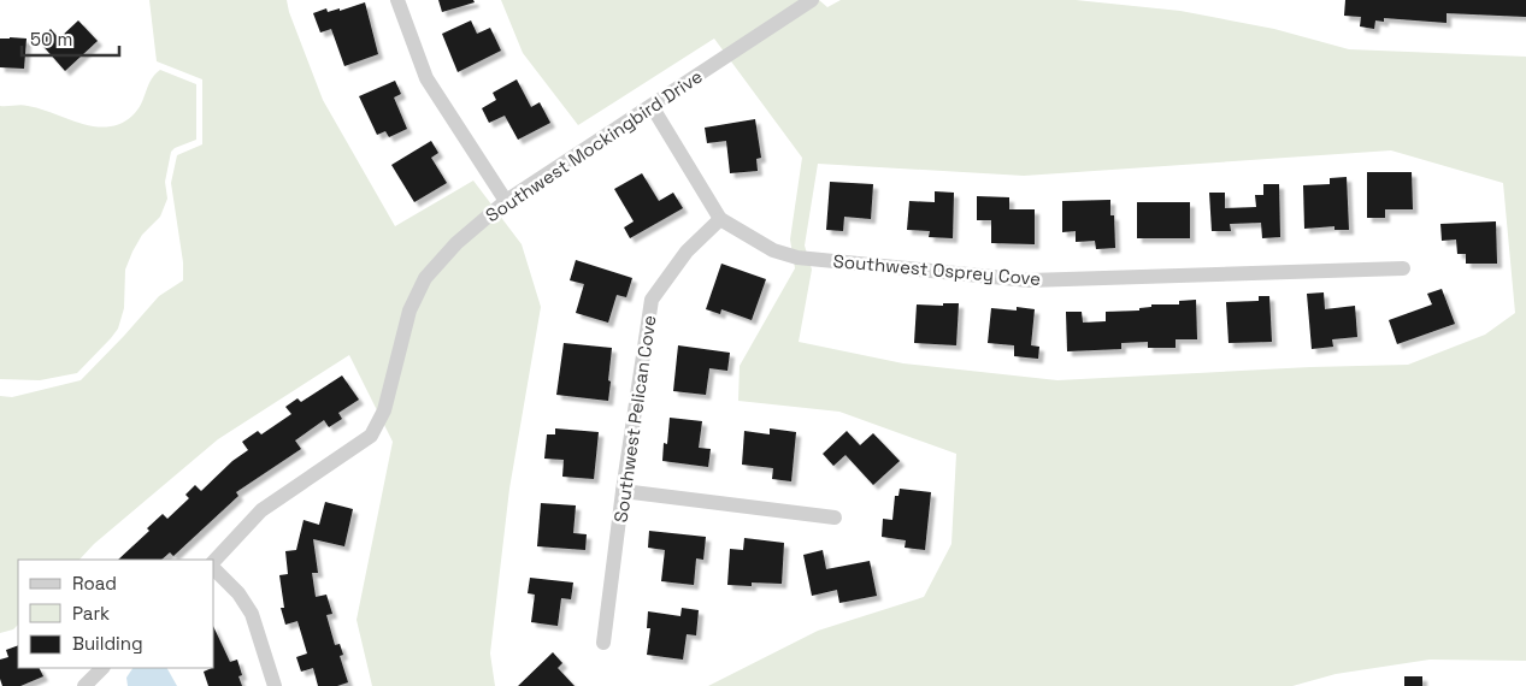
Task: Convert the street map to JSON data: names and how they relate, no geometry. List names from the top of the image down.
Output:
{
  "streets": {
    "street": ["Southwest Mockingbird Drive", "Southwest Osprey Cove", "Southwest Pelican Cove"]
  },
  "crossings": [
    ["Southwest Mockingbird Drive", "Southwest Osprey Cove"],
    ["Southwest Osprey Cove", "Southwest Pelican Cove"]
  ],
  "legend": ["Road", "Park", "Building"],
  "scale_bar": "50 m"
}
